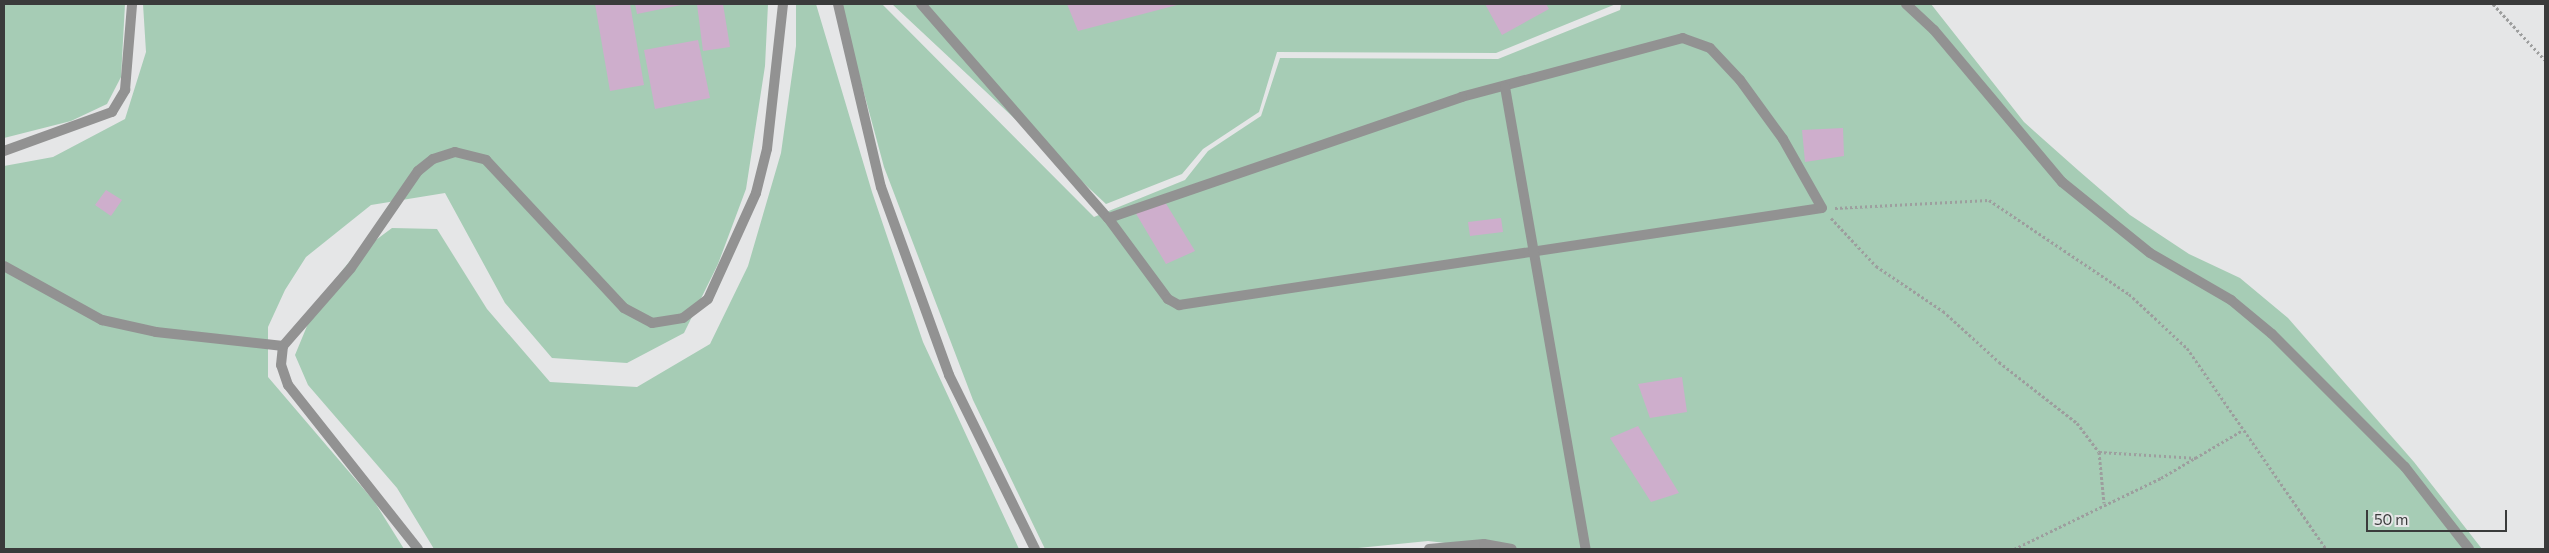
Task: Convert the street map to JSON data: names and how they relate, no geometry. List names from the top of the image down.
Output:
{
  "scale_bar": "50 m"
}
